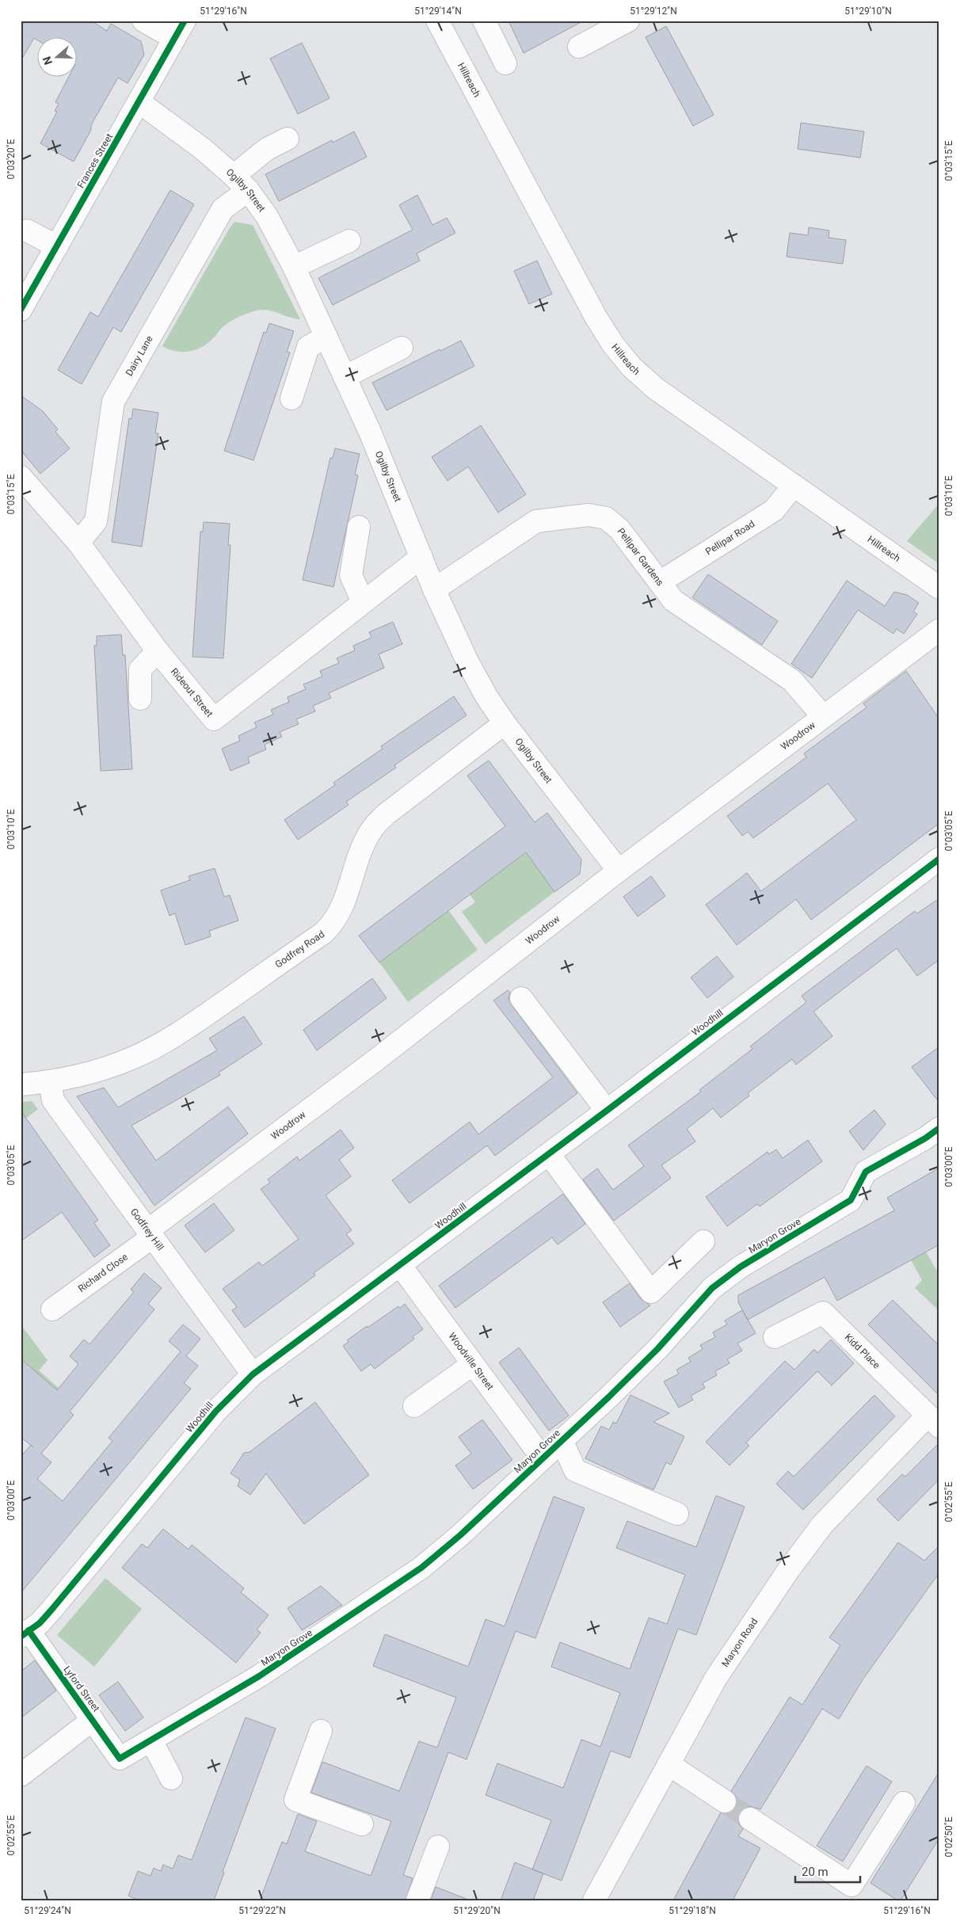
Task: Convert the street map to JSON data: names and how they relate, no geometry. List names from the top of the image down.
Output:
{
  "streets": {
    "street": [
      "Hillreach",
      "Frances Street",
      "Ogilby Street",
      "Dairy Lane",
      "Pellipar Road",
      "Pellipar Gardens",
      "Rideout Street",
      "Woodrow",
      "Godfrey Road",
      "Woodhill",
      "Godfrey Hill",
      "Maryon Grove",
      "Richard Close",
      "Kidd Place",
      "Woodville Street",
      "Maryon Road",
      "Lyford Street"
    ]
  },
  "crossings": [
    ["Hillreach", "Pellipar Road"],
    ["Frances Street", "Ogilby Street"],
    ["Ogilby Street", "Dairy Lane"],
    ["Ogilby Street", "Pellipar Gardens"],
    ["Ogilby Street", "Rideout Street"],
    ["Ogilby Street", "Woodrow"],
    ["Ogilby Street", "Godfrey Road"],
    ["Dairy Lane", "Rideout Street"],
    ["Pellipar Road", "Pellipar Gardens"],
    ["Pellipar Gardens", "Woodrow"],
    ["Woodrow", "Godfrey Hill"],
    ["Woodrow", "Richard Close"],
    ["Godfrey Road", "Godfrey Hill"],
    ["Woodhill", "Godfrey Hill"],
    ["Woodhill", "Woodville Street"],
    ["Woodhill", "Lyford Street"],
    ["Godfrey Hill", "Richard Close"],
    ["Maryon Grove", "Woodville Street"],
    ["Maryon Grove", "Lyford Street"],
    ["Kidd Place", "Maryon Road"]
  ],
  "scale_bar": "20 m",
  "north": "left",
  "coordinates": [
    "51°29'16\"N",
    "51°29'14\"N",
    "51°29'12\"N",
    "51°29'10\"N",
    "0°03'20\"E",
    "0°03'15\"E",
    "0°03'10\"E",
    "0°03'05\"E",
    "0°03'00\"E",
    "0°02'55\"E",
    "0°02'50\"E",
    "51°29'24\"N",
    "51°29'22\"N",
    "51°29'20\"N",
    "51°29'18\"N"
  ]
}
